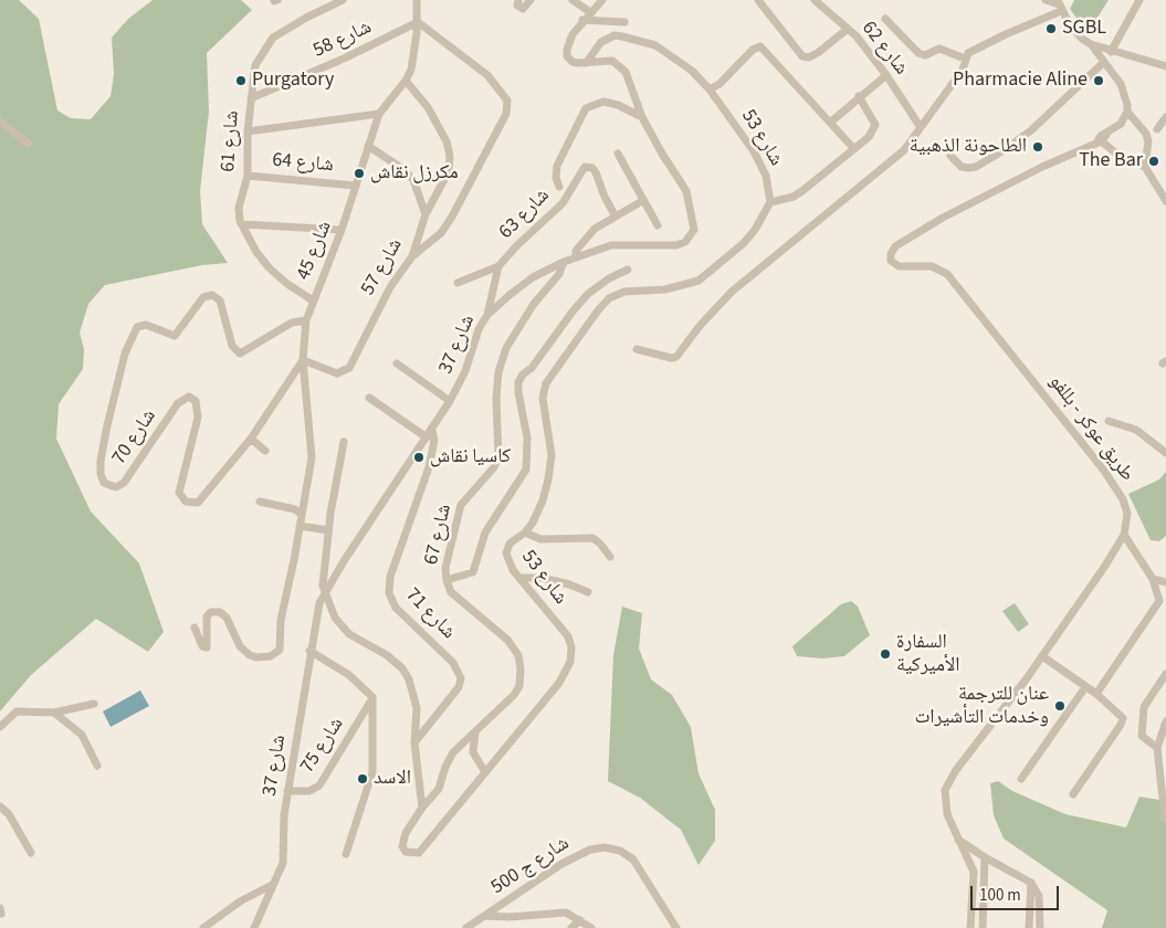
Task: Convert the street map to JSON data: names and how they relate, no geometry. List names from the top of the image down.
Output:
{
  "streets": {
    "street": [
      "شارع 58",
      "شارع 62",
      "شارع 53",
      "شارع 61",
      "شارع 64",
      "شارع 63",
      "شارع 45",
      "شارع 57",
      "شارع 37",
      "طريق عوكر - بللفو",
      "شارع 70",
      "شارع 67",
      "شارع 71",
      "شارع 75",
      "شارع ج 500"
    ]
  },
  "crossings": [
    ["شارع 58", "شارع 61"],
    ["شارع 58", "شارع 45"],
    ["شارع 53", "شارع 37"],
    ["شارع 53", "شارع 67"],
    ["شارع 61", "شارع 64"],
    ["شارع 61", "شارع 45"],
    ["شارع 64", "شارع 45"],
    ["شارع 63", "شارع 37"],
    ["شارع 45", "شارع 57"],
    ["شارع 45", "شارع 70"],
    ["شارع 57", "شارع 70"],
    ["شارع 37", "شارع 67"],
    ["شارع 37", "شارع 71"],
    ["شارع 37", "شارع 75"]
  ],
  "places": [
    "SGBL",
    "Purgatory",
    "Pharmacie Aline",
    "الطاحونة الذهبية",
    "The Bar",
    "مكرزل نقاش",
    "كاسيا نقاش",
    "السفارة الأميركية",
    "عنان للترجمة وخدمات التأشيرات",
    "الاسد"
  ],
  "scale_bar": "100 m"
}
